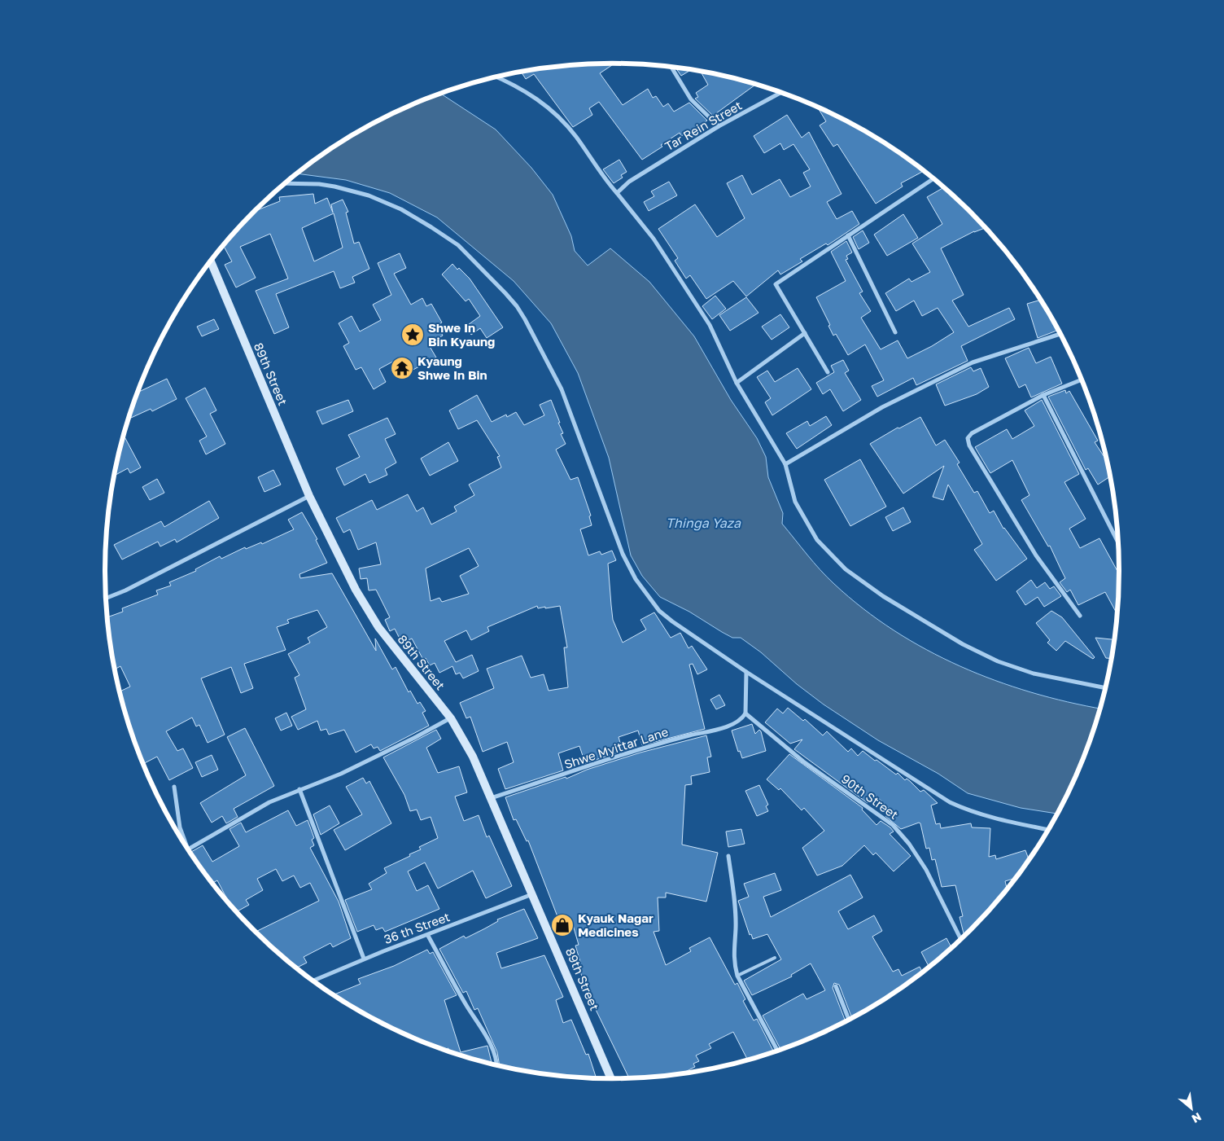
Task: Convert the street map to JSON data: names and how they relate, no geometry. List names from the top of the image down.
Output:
{
  "streets": {
    "main road": ["89th Street"],
    "street": [
      "Tar Rein Street",
      "Shwe Myittar Lane",
      "90th Street",
      "36 th Street"
    ]
  },
  "crossings": [
    ["89th Street", "Shwe Myittar Lane"],
    ["89th Street", "36 th Street"],
    ["Shwe Myittar Lane", "90th Street"]
  ],
  "water": ["Thinga Yaza"],
  "places": {
    "place": ["Shwe In Bin Kyaung"],
    "temple": ["Kyaung Shwe In Bin"],
    "shop": ["Kyauk Nagar Medicines"]
  },
  "north": "bottom right"
}
